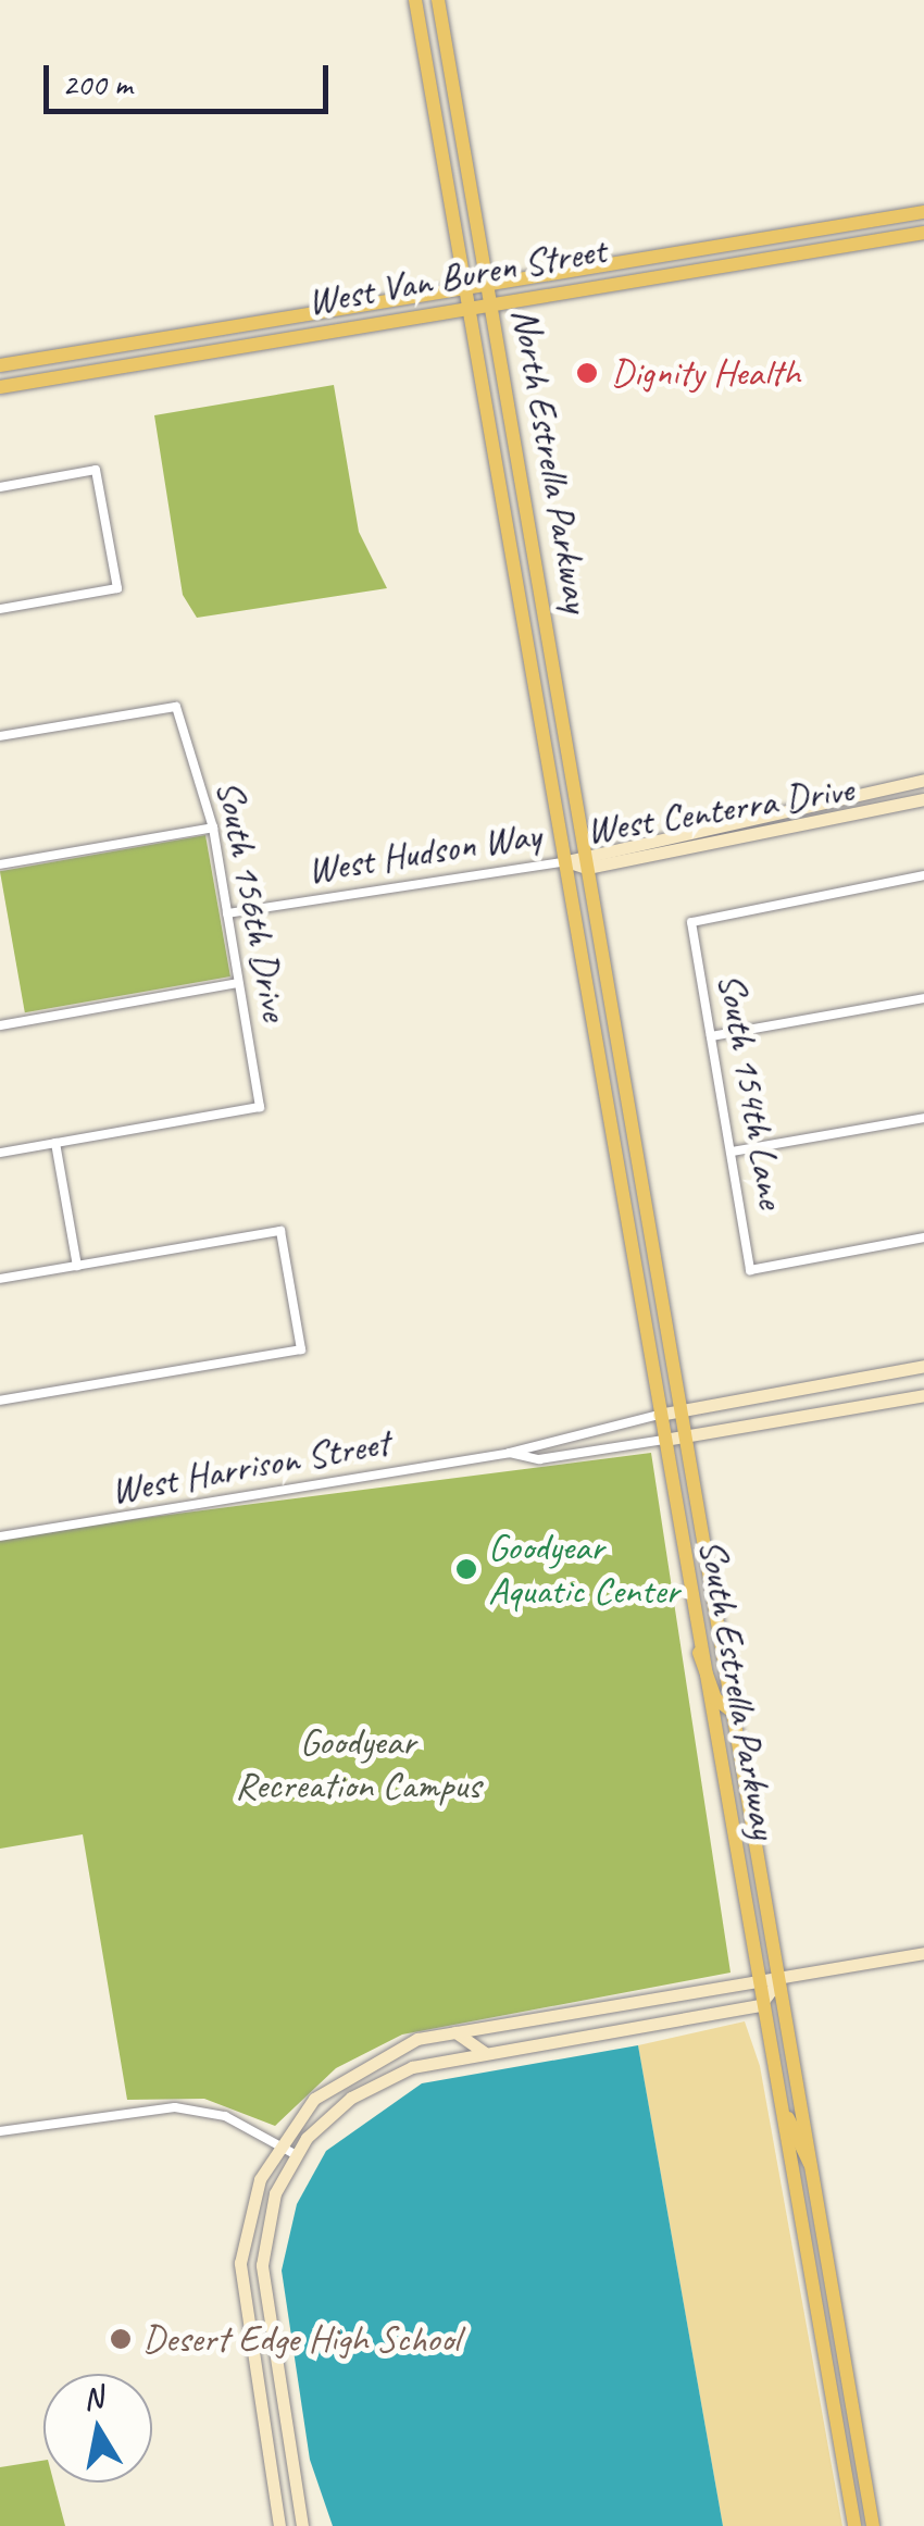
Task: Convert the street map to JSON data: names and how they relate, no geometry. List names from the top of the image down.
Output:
{
  "streets": {
    "main road": ["West Van Buren Street", "North Estrella Parkway", "South Estrella Parkway"],
    "street": [
      "West Centerra Drive",
      "West Hudson Way",
      "South 156th Drive",
      "South 154th Lane",
      "West Harrison Street"
    ]
  },
  "crossings": [
    ["West Van Buren Street", "North Estrella Parkway"],
    ["North Estrella Parkway", "West Centerra Drive"],
    ["North Estrella Parkway", "West Hudson Way"],
    ["North Estrella Parkway", "South Estrella Parkway"],
    ["West Centerra Drive", "West Hudson Way"],
    ["West Centerra Drive", "South Estrella Parkway"],
    ["West Hudson Way", "South 156th Drive"],
    ["West Hudson Way", "South Estrella Parkway"],
    ["West Harrison Street", "South Estrella Parkway"]
  ],
  "parks": ["Goodyear Recreation Campus"],
  "places": ["Dignity Health", "Goodyear Aquatic Center", "Desert Edge High School"],
  "scale_bar": "200 m",
  "north": "top"
}
